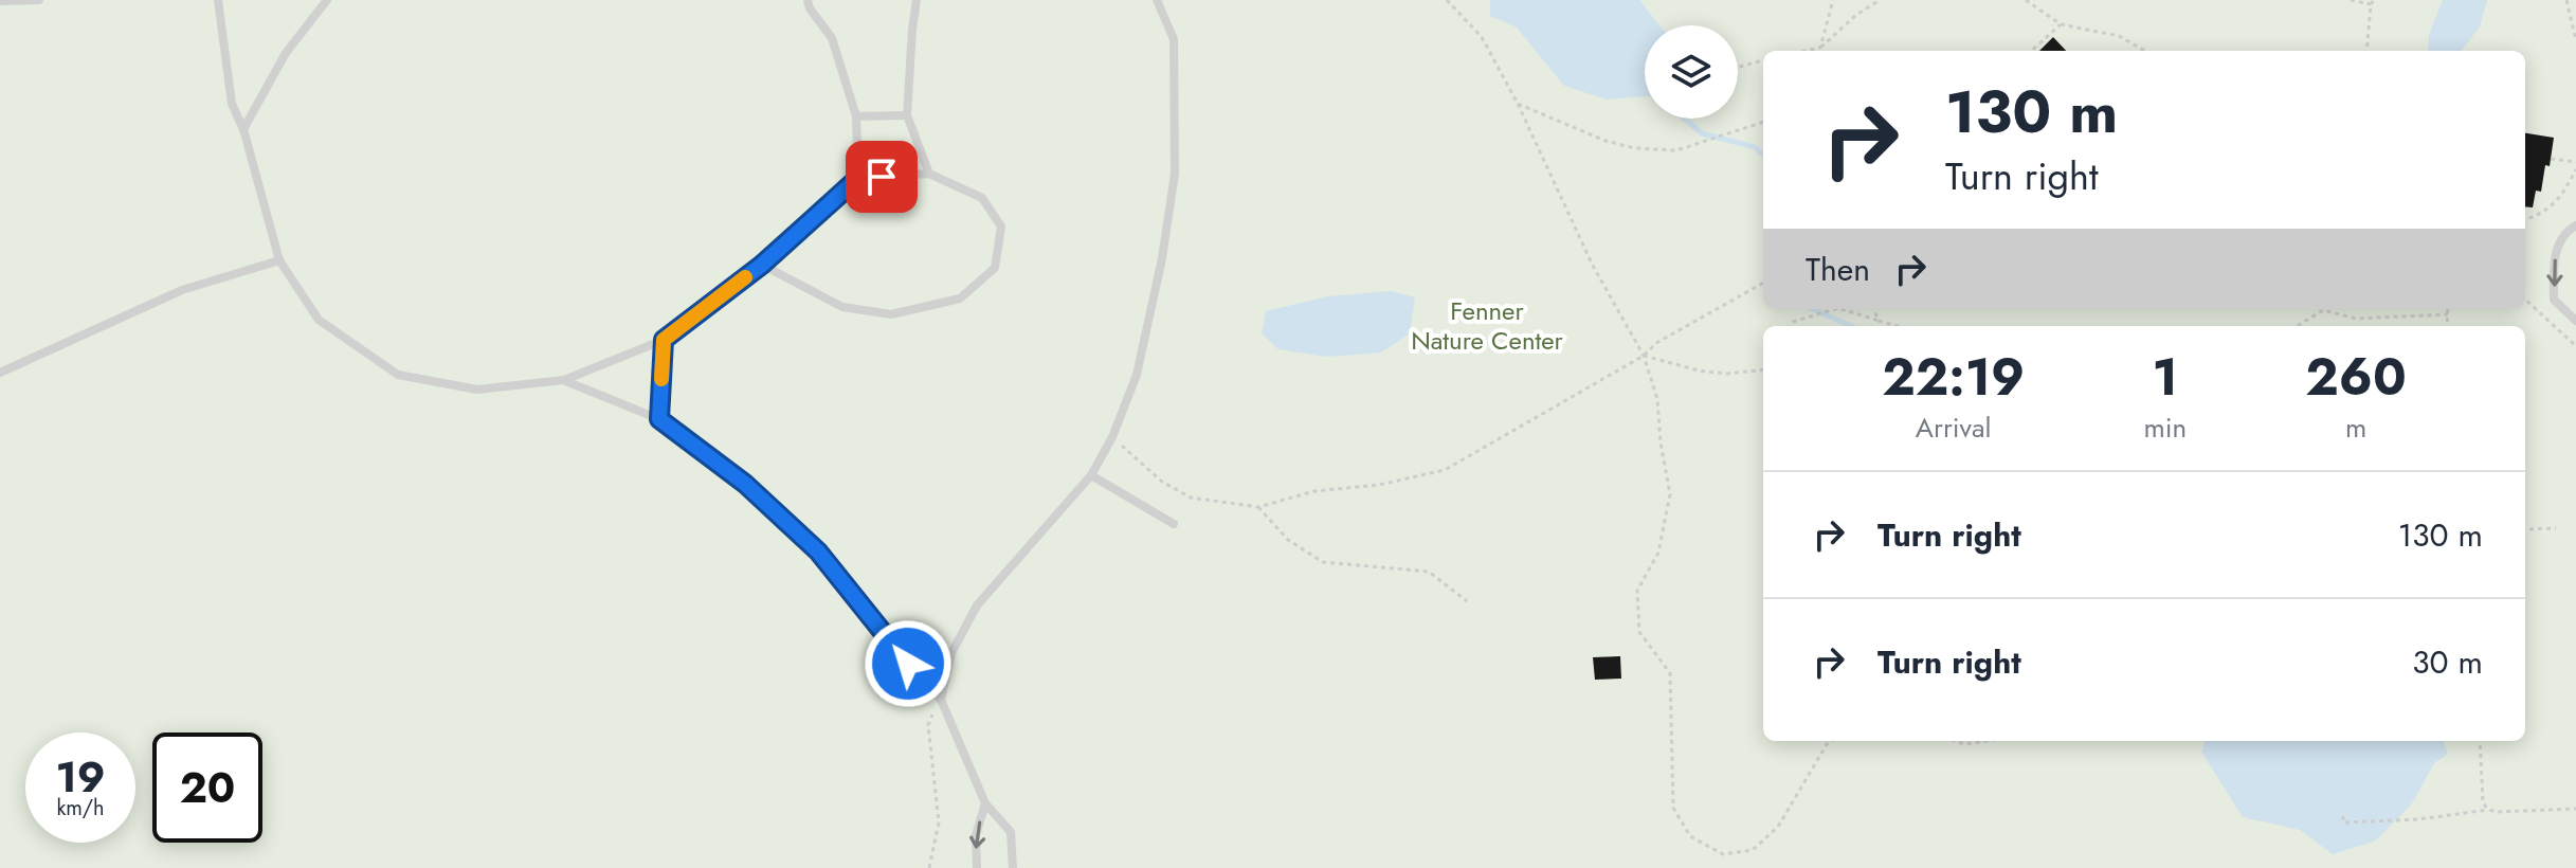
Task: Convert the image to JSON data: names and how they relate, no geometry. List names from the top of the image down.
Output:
{
  "parks": ["Fenner Nature Center"],
  "page": {
    "turn": ["130 m", "Turn right"],
    "then": "Then",
    "eta": [
      "22:19",
      "Arrival",
      "1",
      "min",
      "260",
      "m"
    ],
    "list": [
      {
        "name": "Turn right",
        "value": "130 m"
      },
      {
        "name": "Turn right",
        "value": "30 m"
      }
    ],
    "speed": "19 km/h",
    "limit": "20"
  }
}
